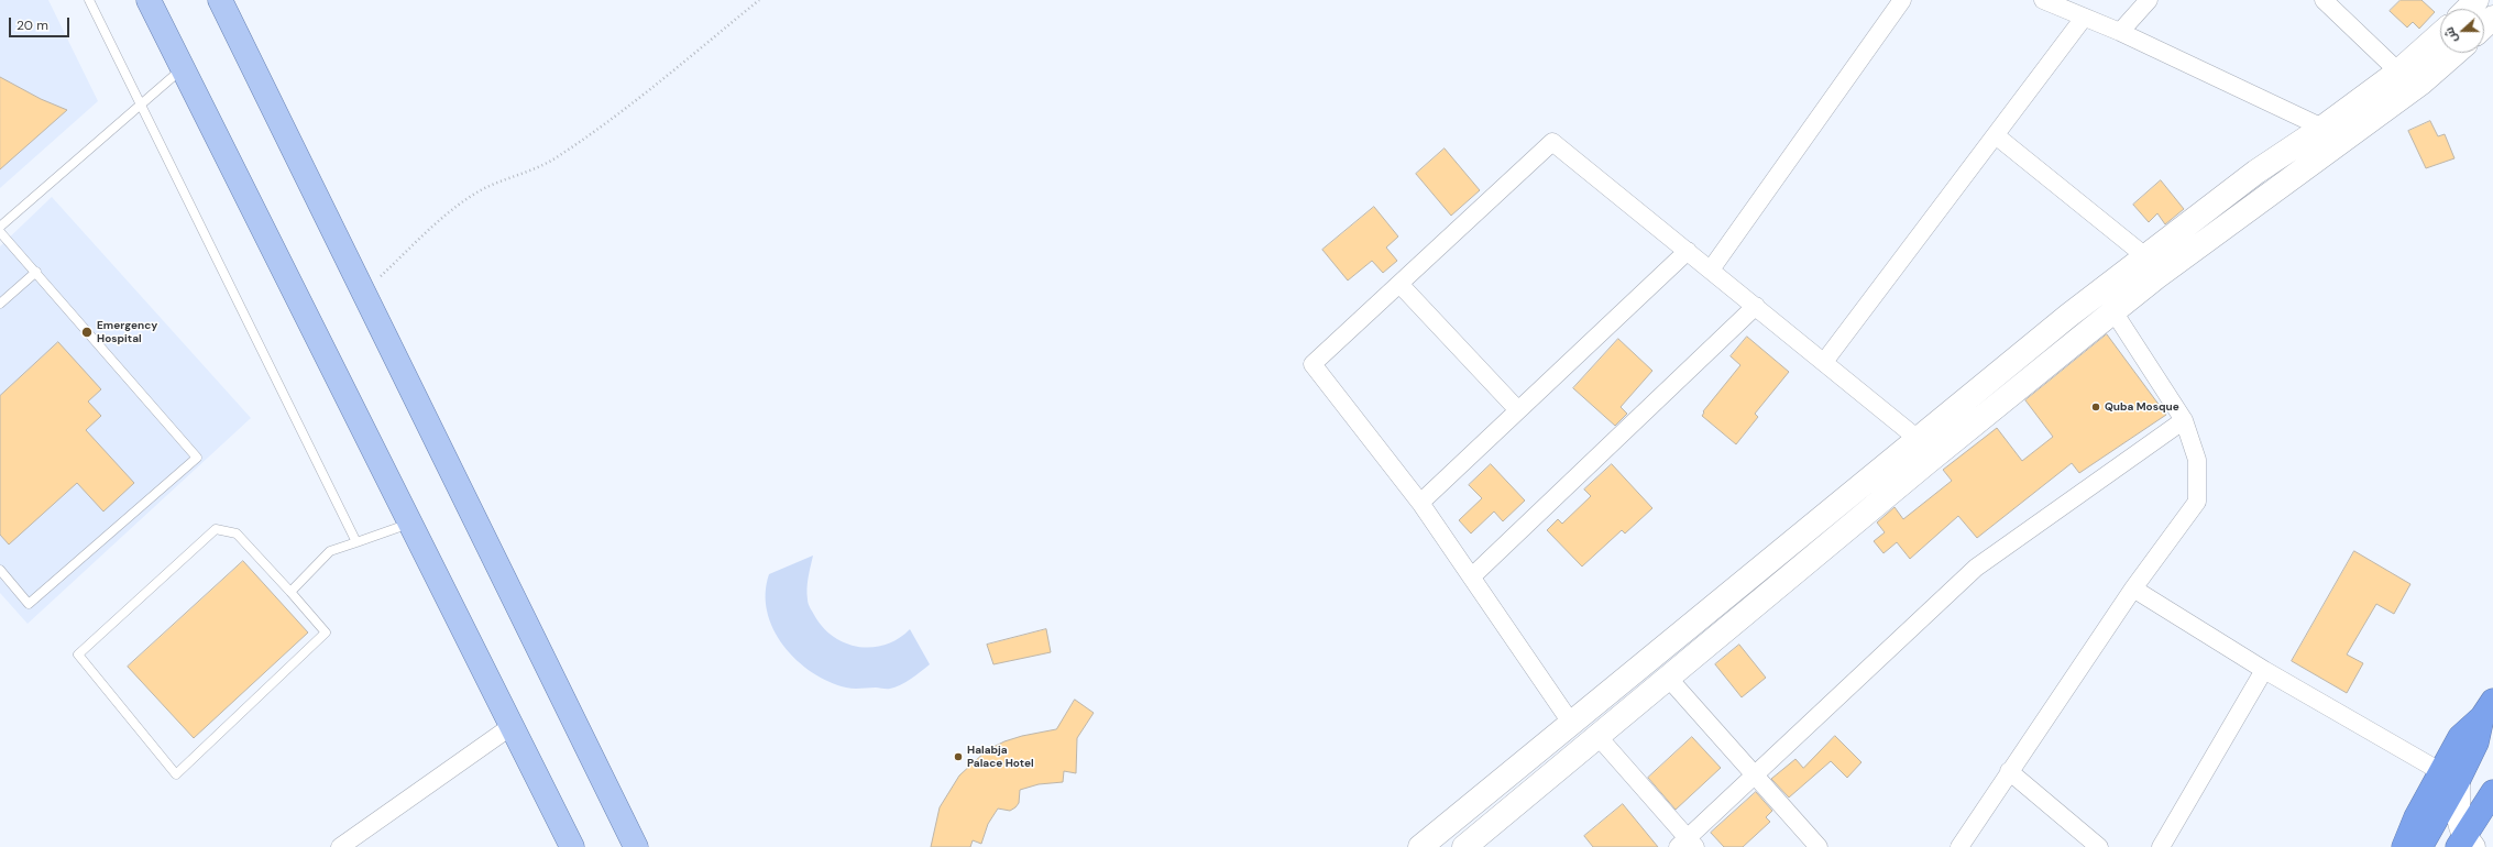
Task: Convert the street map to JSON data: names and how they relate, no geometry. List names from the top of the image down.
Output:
{
  "places": ["Emergency Hospital", "Quba Mosque", "Halabja Palace Hotel"],
  "scale_bar": "20 m",
  "north": "left"
}
